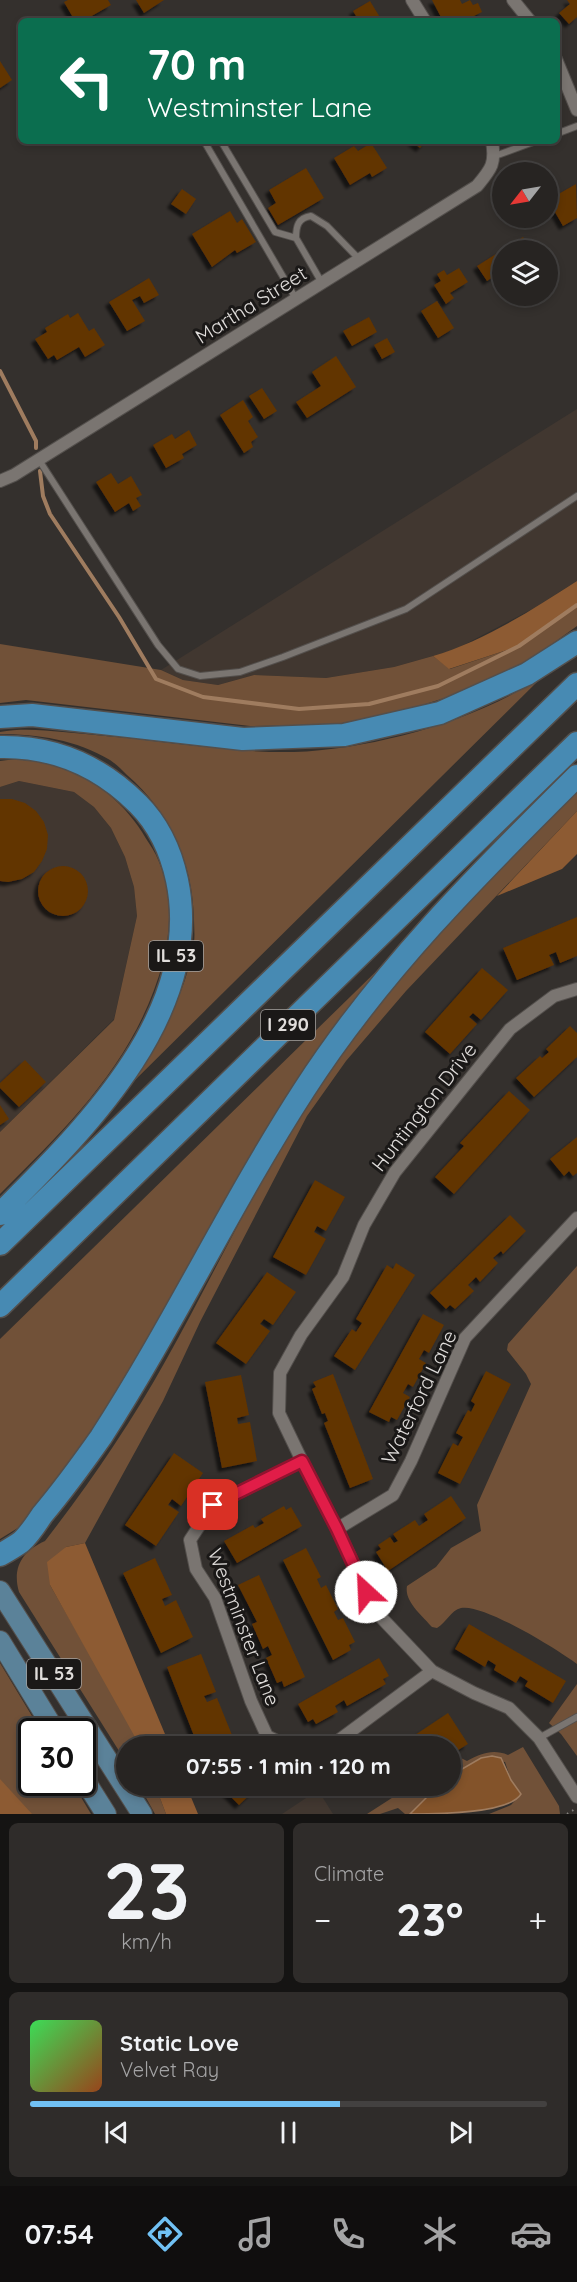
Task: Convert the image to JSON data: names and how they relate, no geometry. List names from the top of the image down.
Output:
{
  "streets": {
    "highway": ["IL 53", "I 290"],
    "street": [
      "Martha Street",
      "Huntington Drive",
      "Waterford Lane",
      "Westminster Lane"
    ]
  },
  "crossings": [
    ["Huntington Drive", "Waterford Lane"],
    ["Huntington Drive", "Westminster Lane"]
  ],
  "north": "bottom left",
  "page": {
    "turn": ["70 m", "Westminster Lane"],
    "limit": "30",
    "trip": "07:55 · 1 min · 120 m",
    "tile": [
      ["23", "km/h"],
      "Climate"
    ],
    "heat": ["−", "23°", "+"],
    "song": ["Static Love", "Velvet Ray"],
    "tabs": "07:54"
  }
}
